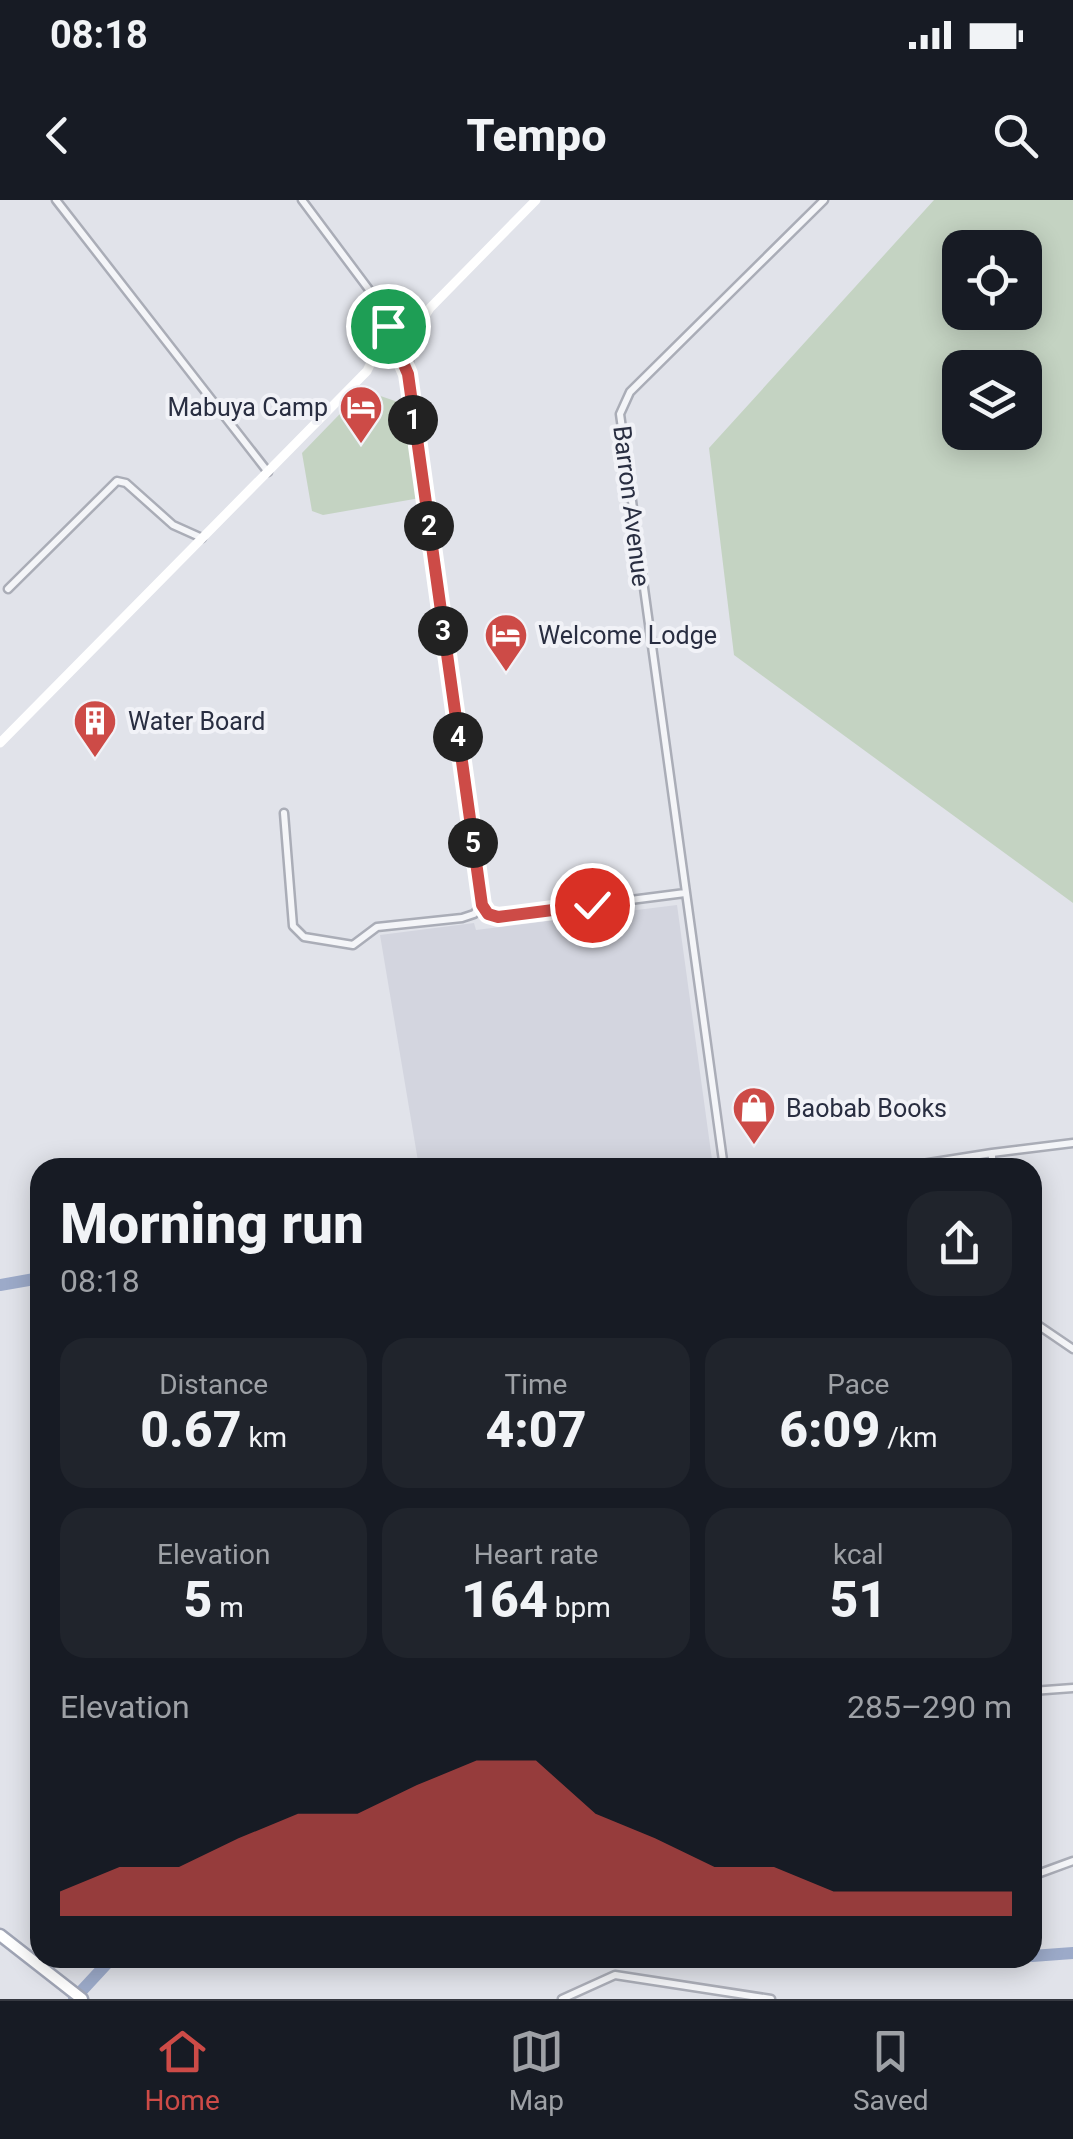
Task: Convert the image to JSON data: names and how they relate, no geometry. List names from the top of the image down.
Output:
{
  "streets": {
    "street": ["Barron Avenue"]
  },
  "places": {
    "hotel": ["Mabuya Camp", "Welcome Lodge"],
    "building": ["Water Board"],
    "shop": ["Baobab Books"]
  },
  "page": {
    "status": "08:18",
    "header": "Tempo",
    "pins": [
      "1",
      "2",
      "3",
      "4",
      "5"
    ],
    "heading": ["Morning run", "08:18"],
    "stats": [
      ["Distance", "0.67 km"],
      ["Time", "4:07"],
      ["Pace", "6:09 /km"],
      ["Elevation", "5 m"],
      ["Heart rate", "164 bpm"],
      ["kcal", "51"]
    ],
    "chart": ["Elevation", "285–290 m"],
    "tabs": ["Home", "Map", "Saved"]
  }
}
